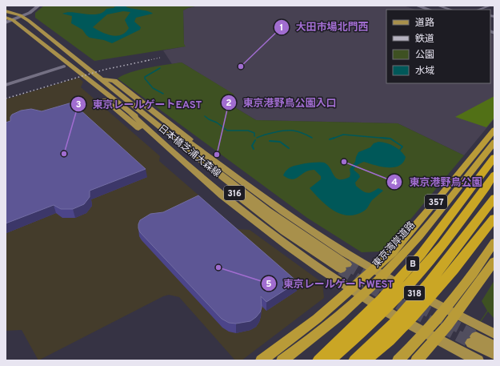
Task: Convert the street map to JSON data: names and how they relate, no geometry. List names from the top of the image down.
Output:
{
  "streets": {
    "highway": ["357", "東京湾岸道路", "B"],
    "main road": ["日本橋芝浦大森線", "316", "318"]
  },
  "crossings": [
    ["日本橋芝浦大森線", "316"],
    ["316", "357"],
    ["316", "318"],
    ["357", "318"]
  ],
  "places": [
    "大田市場北門西",
    "東京レールゲートEAST",
    "東京港野鳥公園入口",
    "東京港野鳥公園",
    "東京レールゲートWEST"
  ],
  "legend": [
    "道路",
    "鉄道",
    "公園",
    "水域"
  ]
}
